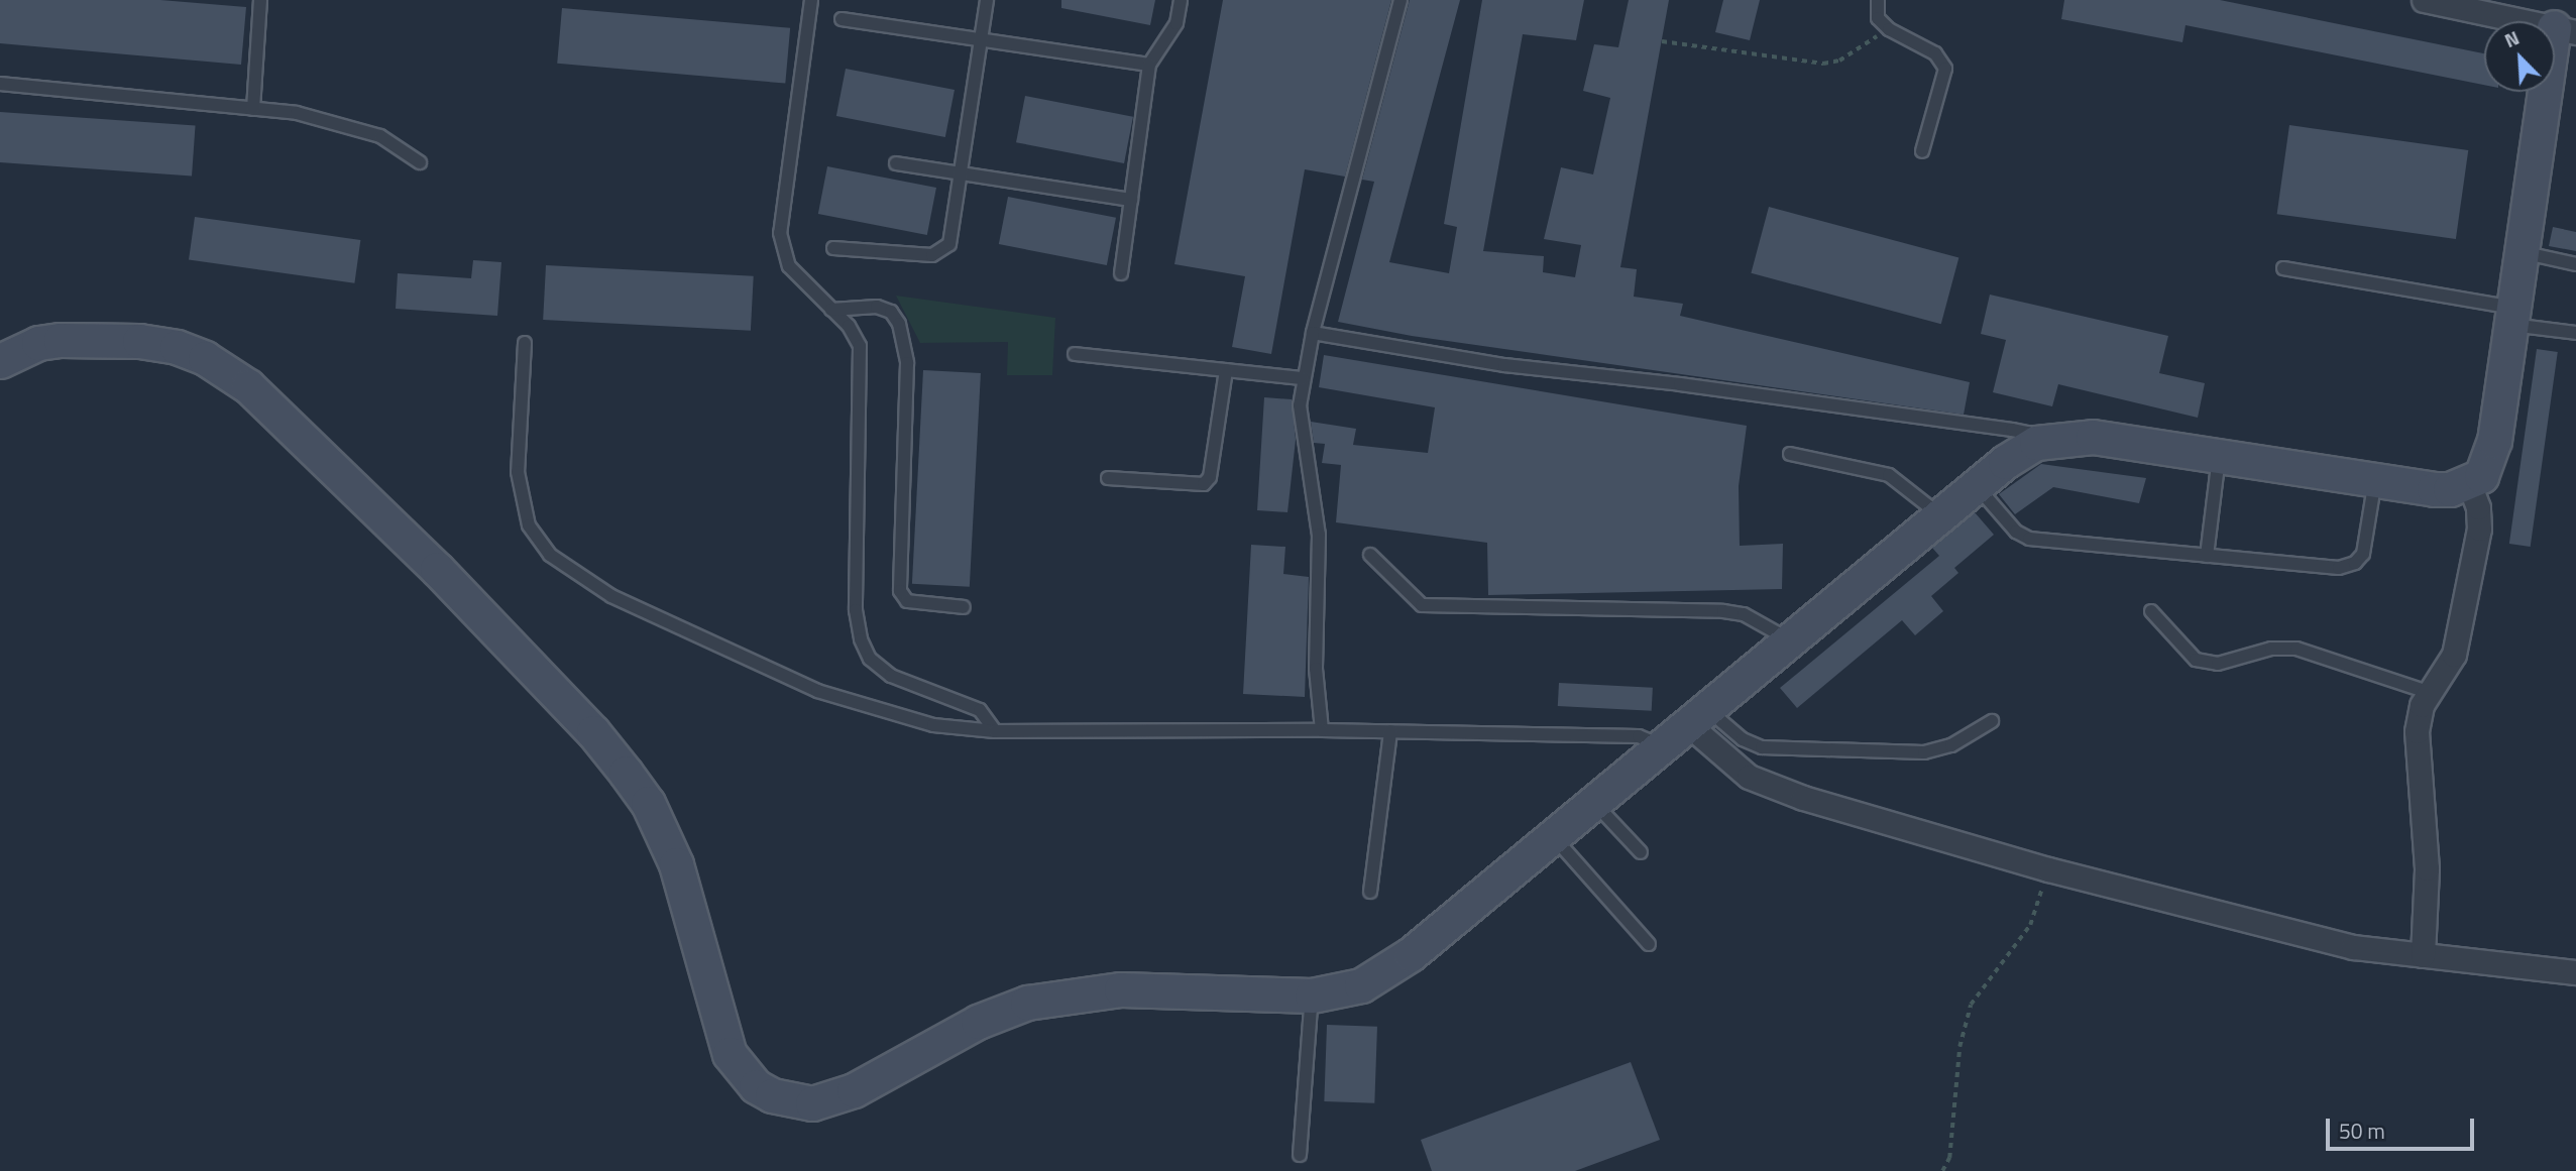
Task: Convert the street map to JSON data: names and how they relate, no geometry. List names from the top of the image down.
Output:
{
  "scale_bar": "50 m",
  "north": "top left"
}
